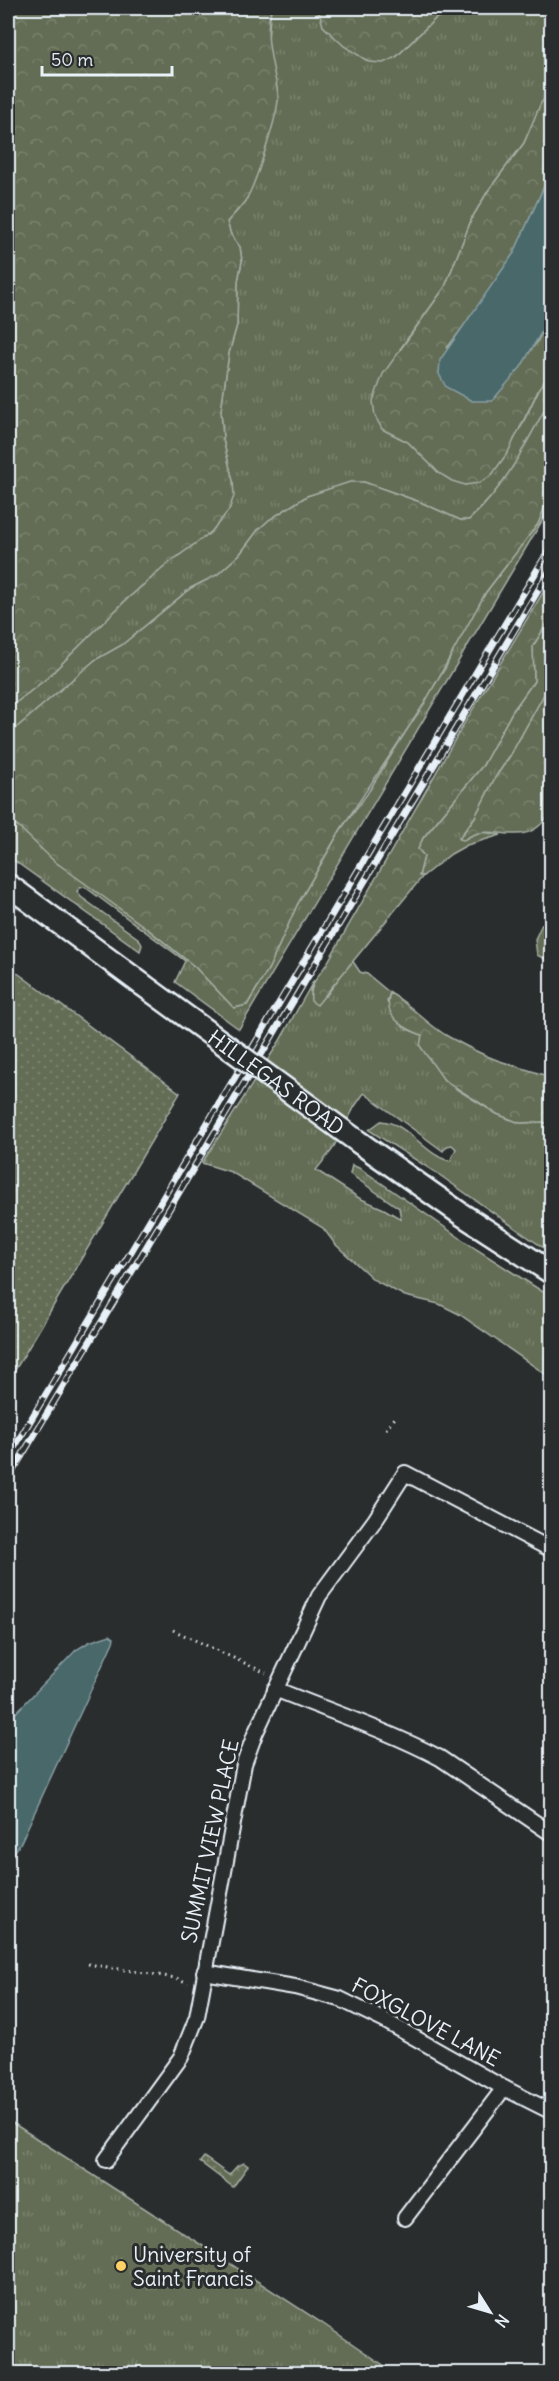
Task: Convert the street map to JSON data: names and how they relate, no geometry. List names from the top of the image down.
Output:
{
  "streets": {
    "main road": ["HILLEGAS ROAD"],
    "street": ["SUMMIT VIEW PLACE", "FOXGLOVE LANE"]
  },
  "crossings": [
    ["SUMMIT VIEW PLACE", "FOXGLOVE LANE"]
  ],
  "places": ["University of Saint Francis"],
  "scale_bar": "50 m",
  "north": "bottom right"
}
